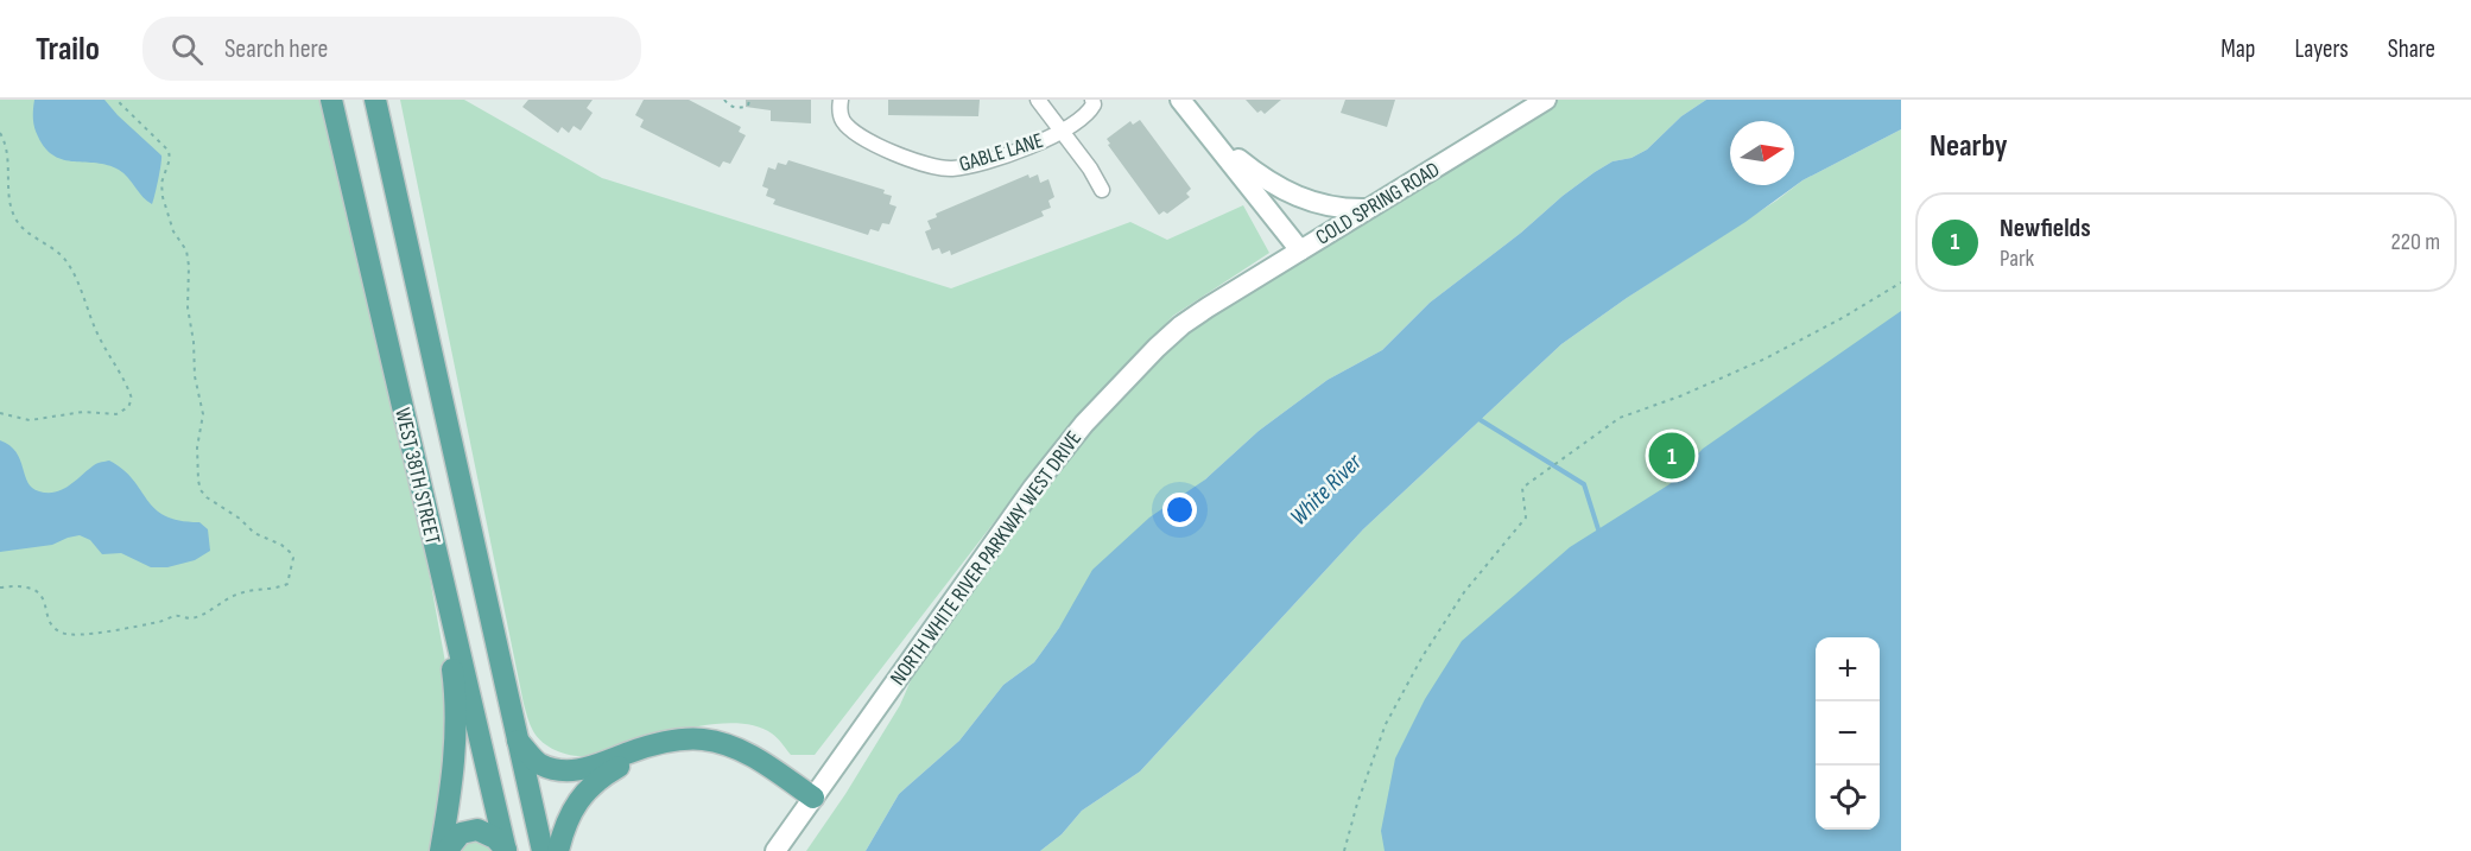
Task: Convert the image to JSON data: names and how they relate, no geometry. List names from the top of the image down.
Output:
{
  "streets": {
    "main road": ["WEST 38TH STREET"],
    "street": ["GABLE LANE", "COLD SPRING ROAD", "NORTH WHITE RIVER PARKWAY WEST DRIVE"]
  },
  "crossings": [
    ["COLD SPRING ROAD", "NORTH WHITE RIVER PARKWAY WEST DRIVE"]
  ],
  "water": ["White River"],
  "north": "right",
  "page": {
    "header": "Trailo",
    "search": "Search here",
    "nav": ["Map", "Layers", "Share"],
    "heading": "Nearby",
    "list": [
      {
        "mark": "1",
        "name": "Newfields",
        "note": "Park",
        "value": "220 m"
      }
    ],
    "pins": "1",
    "map_buttons": ["+", "−"]
  }
}
